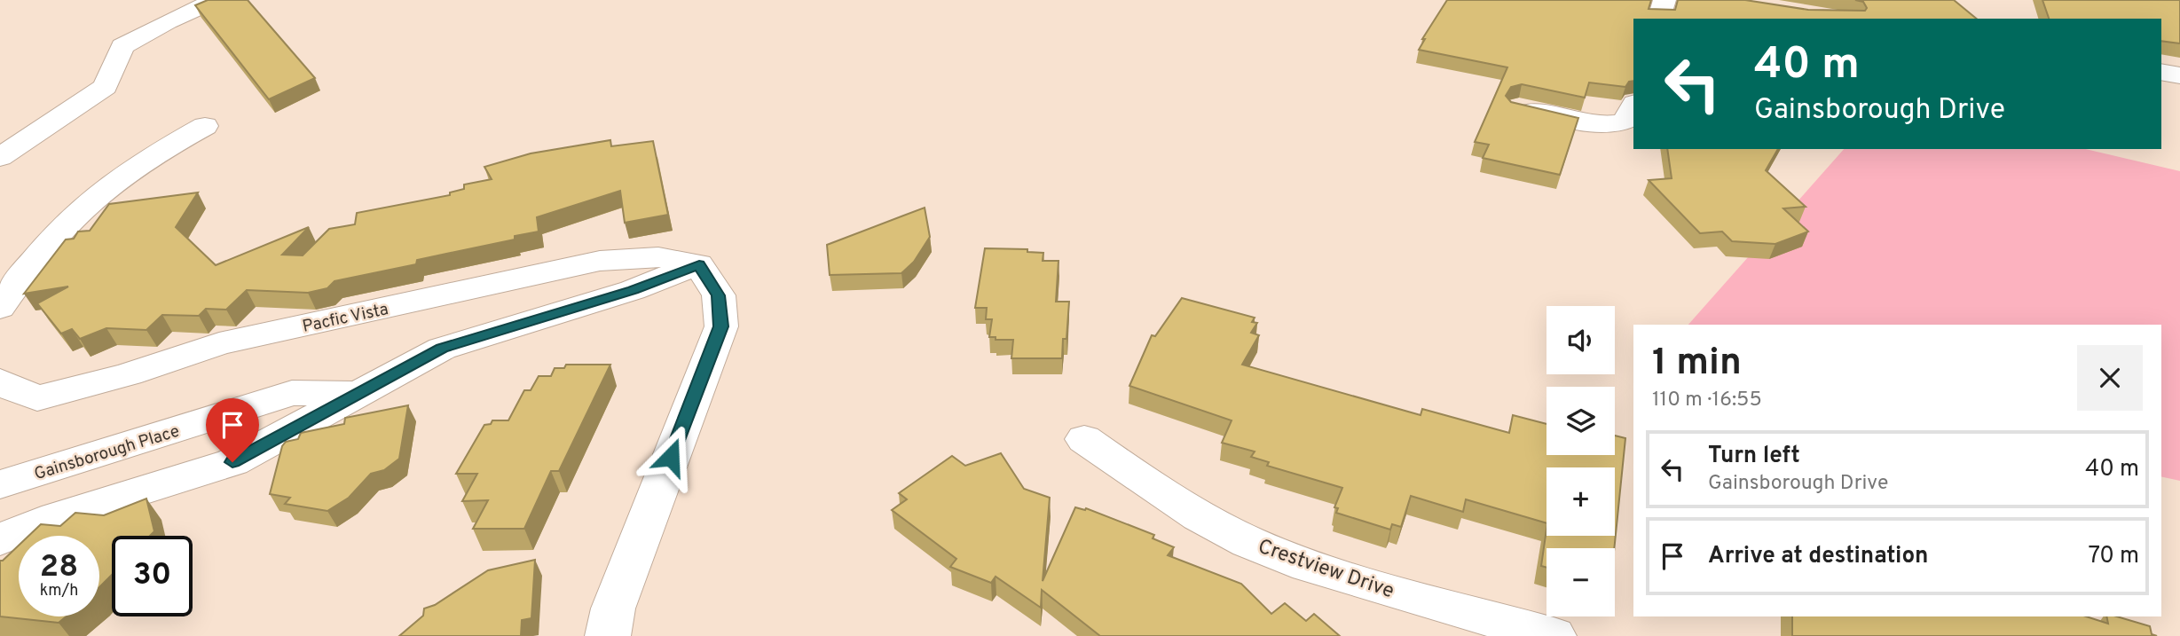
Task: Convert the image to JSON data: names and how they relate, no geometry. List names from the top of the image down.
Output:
{
  "streets": {
    "street": ["Pacfic Vista", "Gainsborough Place", "Crestview Drive"]
  },
  "page": {
    "turn": ["40 m", "Gainsborough Drive"],
    "map_buttons": ["+", "−"],
    "heading": ["1 min", "110 m · 16:55"],
    "list": [
      {
        "name": "Turn left",
        "note": "Gainsborough Drive",
        "value": "40 m"
      },
      {
        "name": "Arrive at destination",
        "value": "70 m"
      }
    ],
    "speed": "28 km/h",
    "limit": "30"
  }
}
